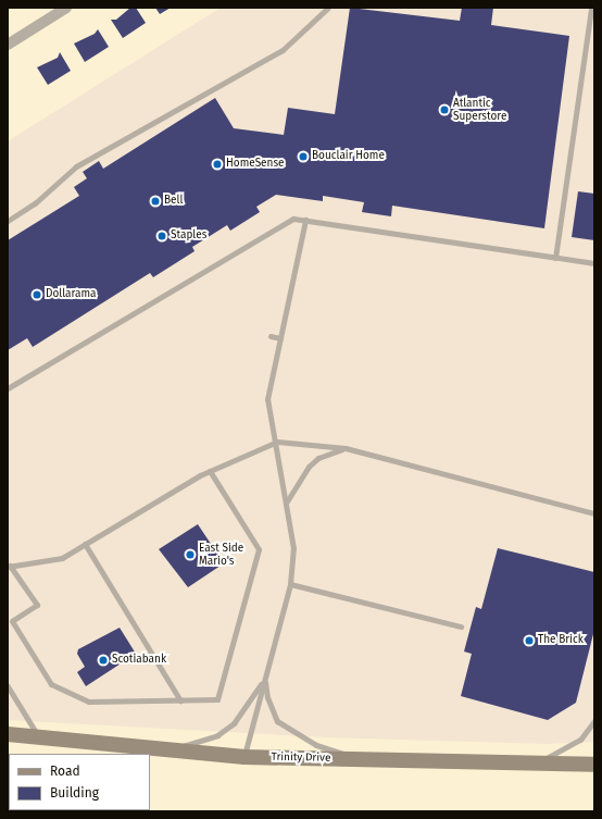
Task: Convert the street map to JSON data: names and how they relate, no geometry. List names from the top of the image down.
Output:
{
  "streets": {
    "street": ["Trinity Drive"]
  },
  "places": [
    "Atlantic Superstore",
    "Bouclair Home",
    "HomeSense",
    "Bell",
    "Staples",
    "Dollarama",
    "East Side Mario's",
    "The Brick",
    "Scotiabank"
  ],
  "legend": ["Road", "Building"]
}
